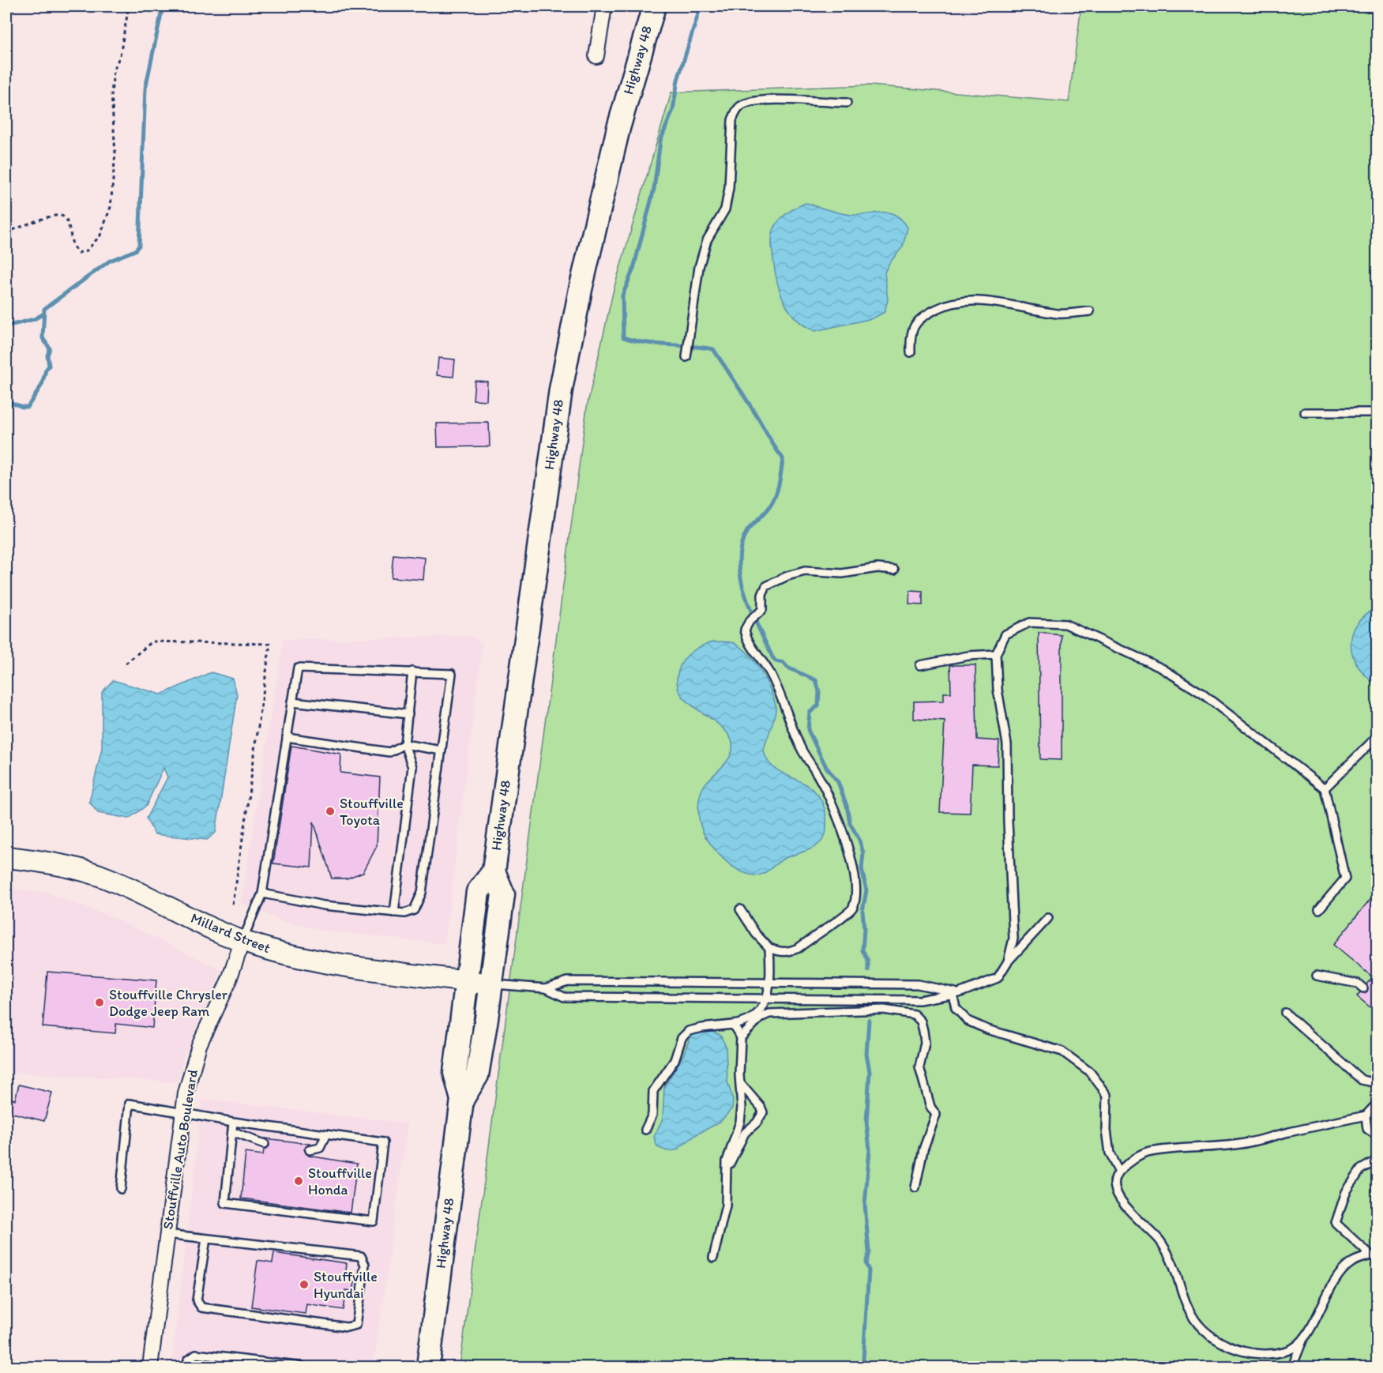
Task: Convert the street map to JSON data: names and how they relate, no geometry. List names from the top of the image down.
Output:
{
  "streets": {
    "main road": ["Highway 48"],
    "street": ["Millard Street", "Stouffville Auto Boulevard"]
  },
  "crossings": [
    ["Highway 48", "Millard Street"],
    ["Millard Street", "Stouffville Auto Boulevard"]
  ],
  "places": [
    "Stouffville Toyota",
    "Stouffville Chrysler Dodge Jeep Ram",
    "Stouffville Honda",
    "Stouffville Hyundai"
  ]
}
